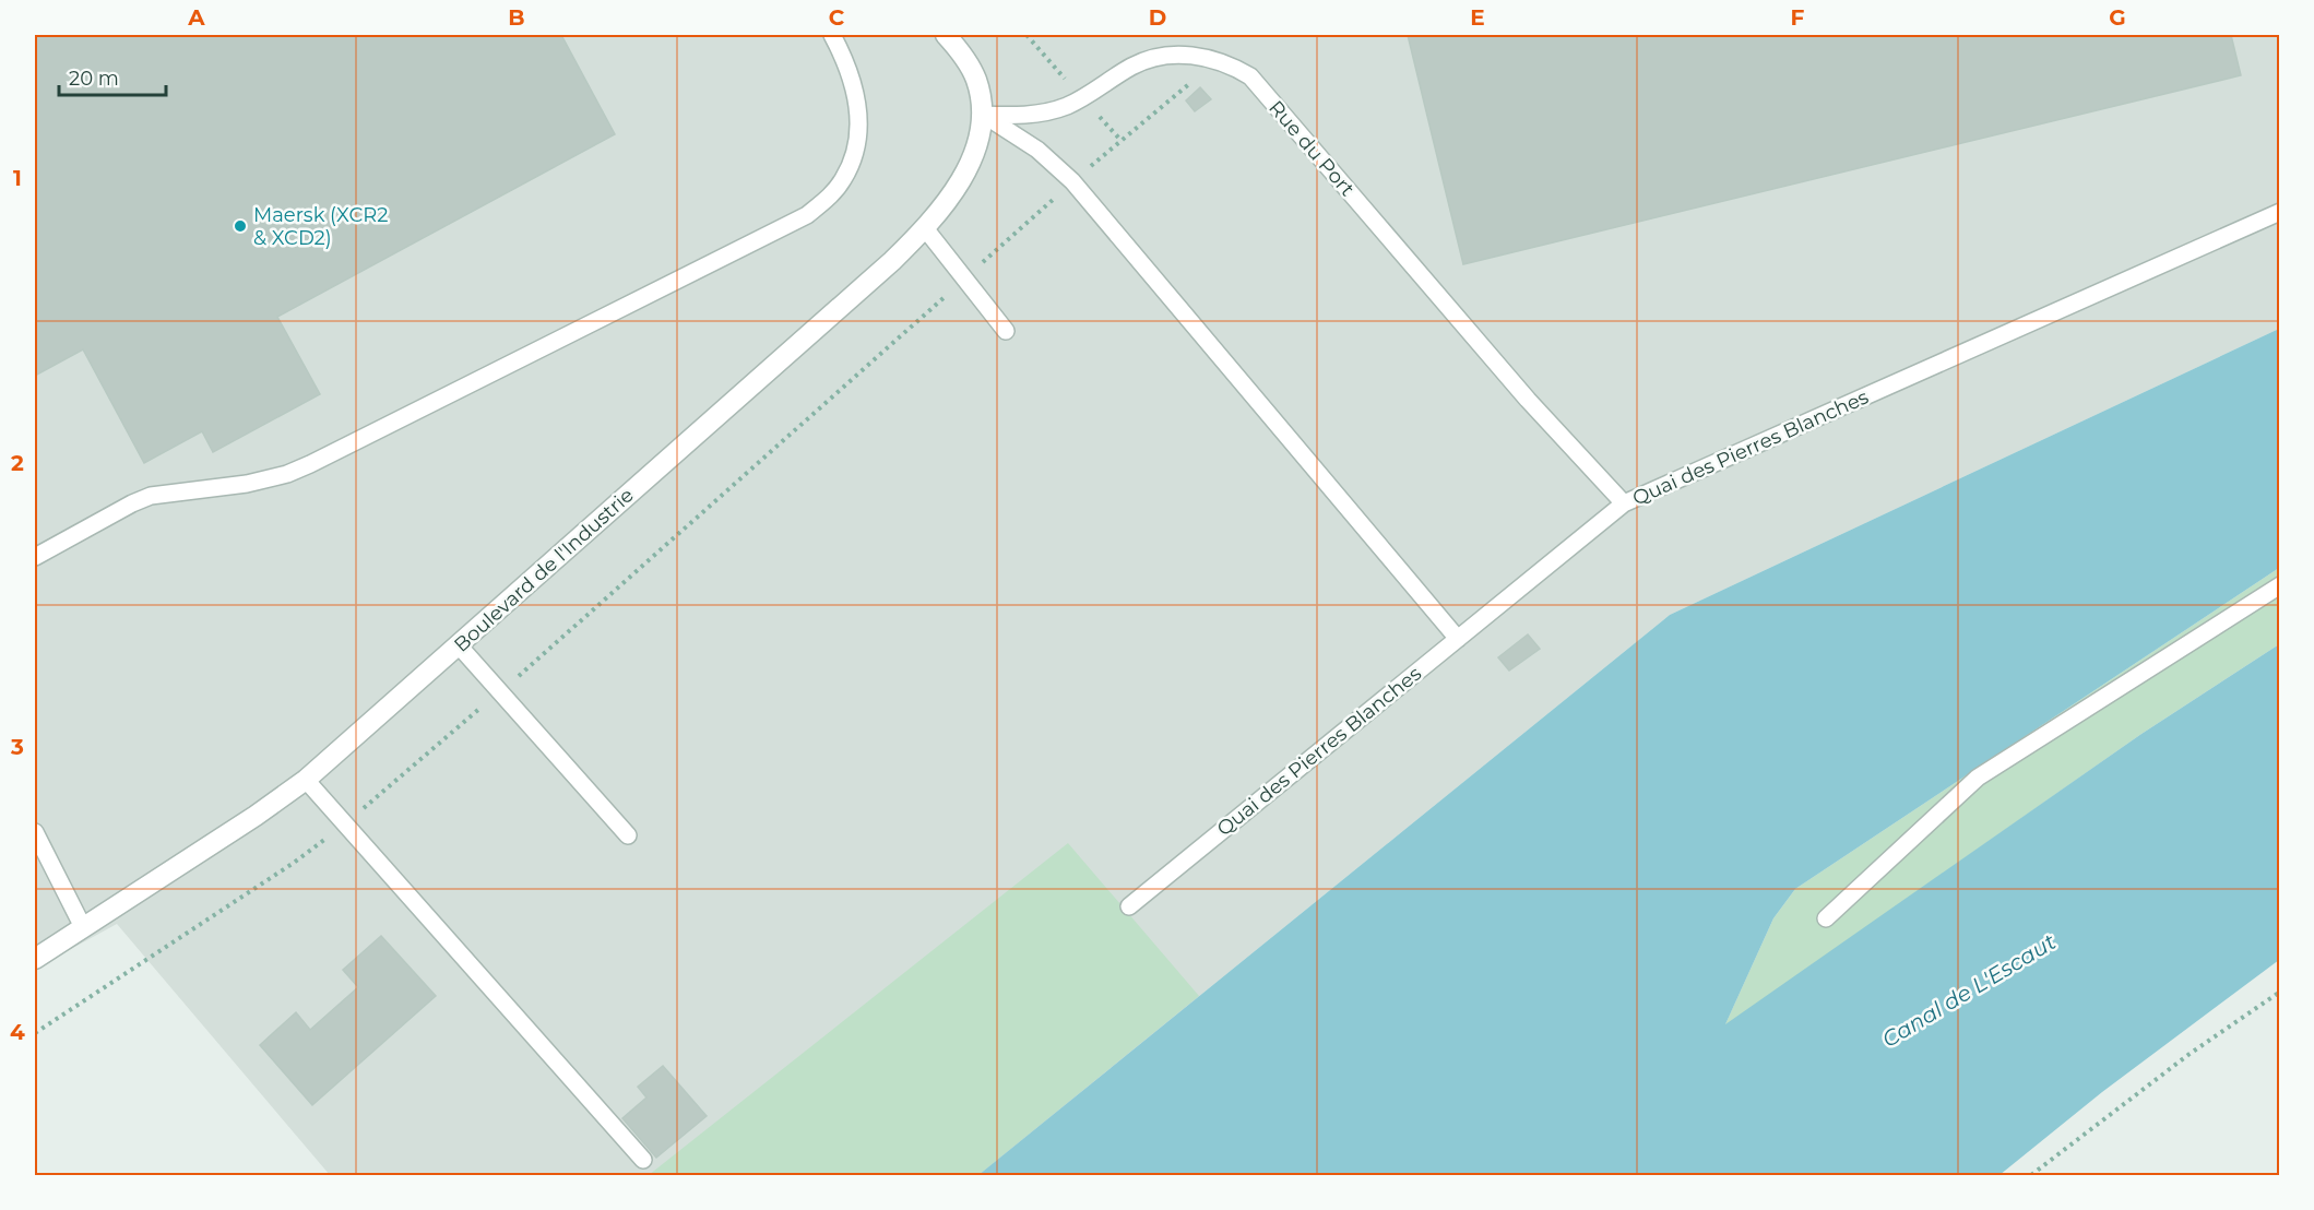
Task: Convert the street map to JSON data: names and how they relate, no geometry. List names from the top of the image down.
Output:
{
  "streets": {
    "street": ["Boulevard de l'Industrie"],
    "lane": ["Rue du Port", "Quai des Pierres Blanches"]
  },
  "crossings": [
    ["Rue du Port", "Quai des Pierres Blanches"],
    ["Rue du Port", "Boulevard de l'Industrie"]
  ],
  "water": ["Canal de L'Escaut"],
  "places": ["Maersk (XCR2 & XCD2)"],
  "scale_bar": "20 m",
  "grid": {
    "columns": [
      "A",
      "B",
      "C",
      "D",
      "E",
      "F",
      "G"
    ],
    "rows": [
      "1",
      "2",
      "3",
      "4"
    ]
  }
}
